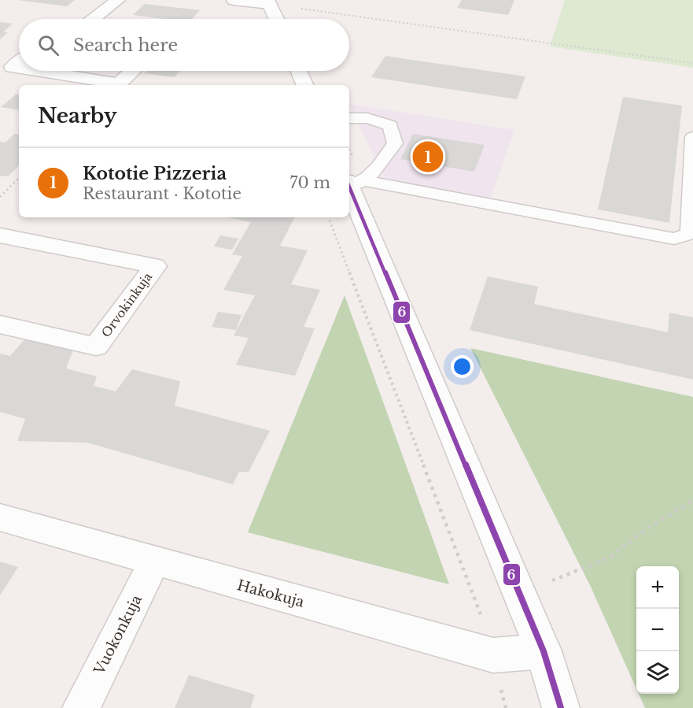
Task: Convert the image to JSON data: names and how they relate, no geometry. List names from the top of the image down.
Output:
{
  "streets": {
    "street": ["Orvokinkuja", "Hakokuja", "Vuokonkuja"]
  },
  "crossings": [
    ["Hakokuja", "Vuokonkuja"]
  ],
  "lines": ["transit line 6"],
  "page": {
    "search": "Search here",
    "heading": "Nearby",
    "pins": "1",
    "list": [
      {
        "mark": "1",
        "name": "Kototie Pizzeria",
        "note": "Restaurant · Kototie",
        "value": "70 m"
      }
    ],
    "map_buttons": ["+", "−"]
  }
}
